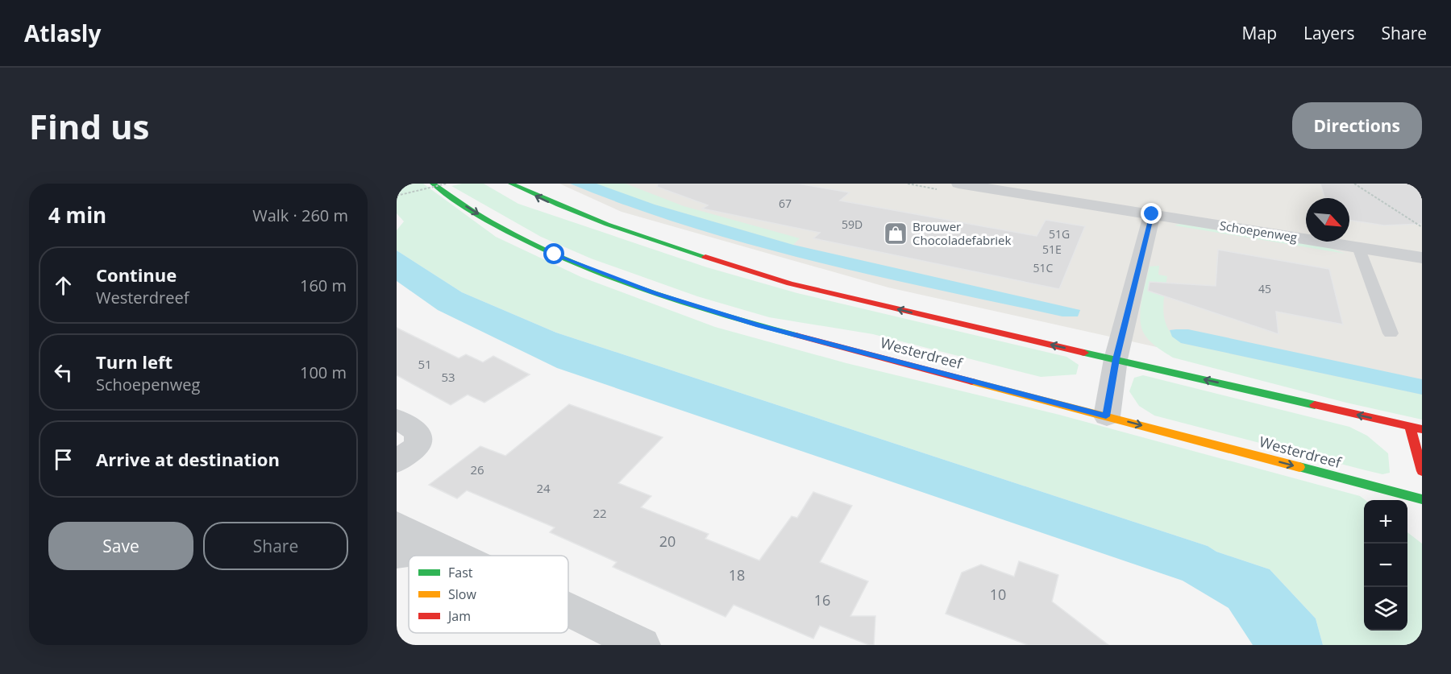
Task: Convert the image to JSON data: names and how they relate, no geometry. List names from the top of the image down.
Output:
{
  "streets": {
    "main road": ["Westerdreef"],
    "street": ["Schoepenweg"]
  },
  "places": {
    "shop": ["Brouwer Chocoladefabriek"]
  },
  "house_numbers": [
    "67",
    "59D",
    "51G",
    "51E",
    "51C",
    "45",
    "51",
    "53",
    "26",
    "24",
    "22",
    "20",
    "18",
    "10",
    "16"
  ],
  "legend": ["Fast", "Slow", "Jam"],
  "north": "bottom right",
  "page": {
    "header": "Atlasly",
    "nav": ["Map", "Layers", "Share"],
    "buttons": [
      "Directions",
      ["Save", "Share"]
    ],
    "title": "Find us",
    "heading": ["4 min", "Walk · 260 m"],
    "list": [
      ["Continue", "Westerdreef", "160 m"],
      ["Turn left", "Schoepenweg", "100 m"],
      "Arrive at destination"
    ],
    "map_buttons": ["+", "−"]
  }
}
